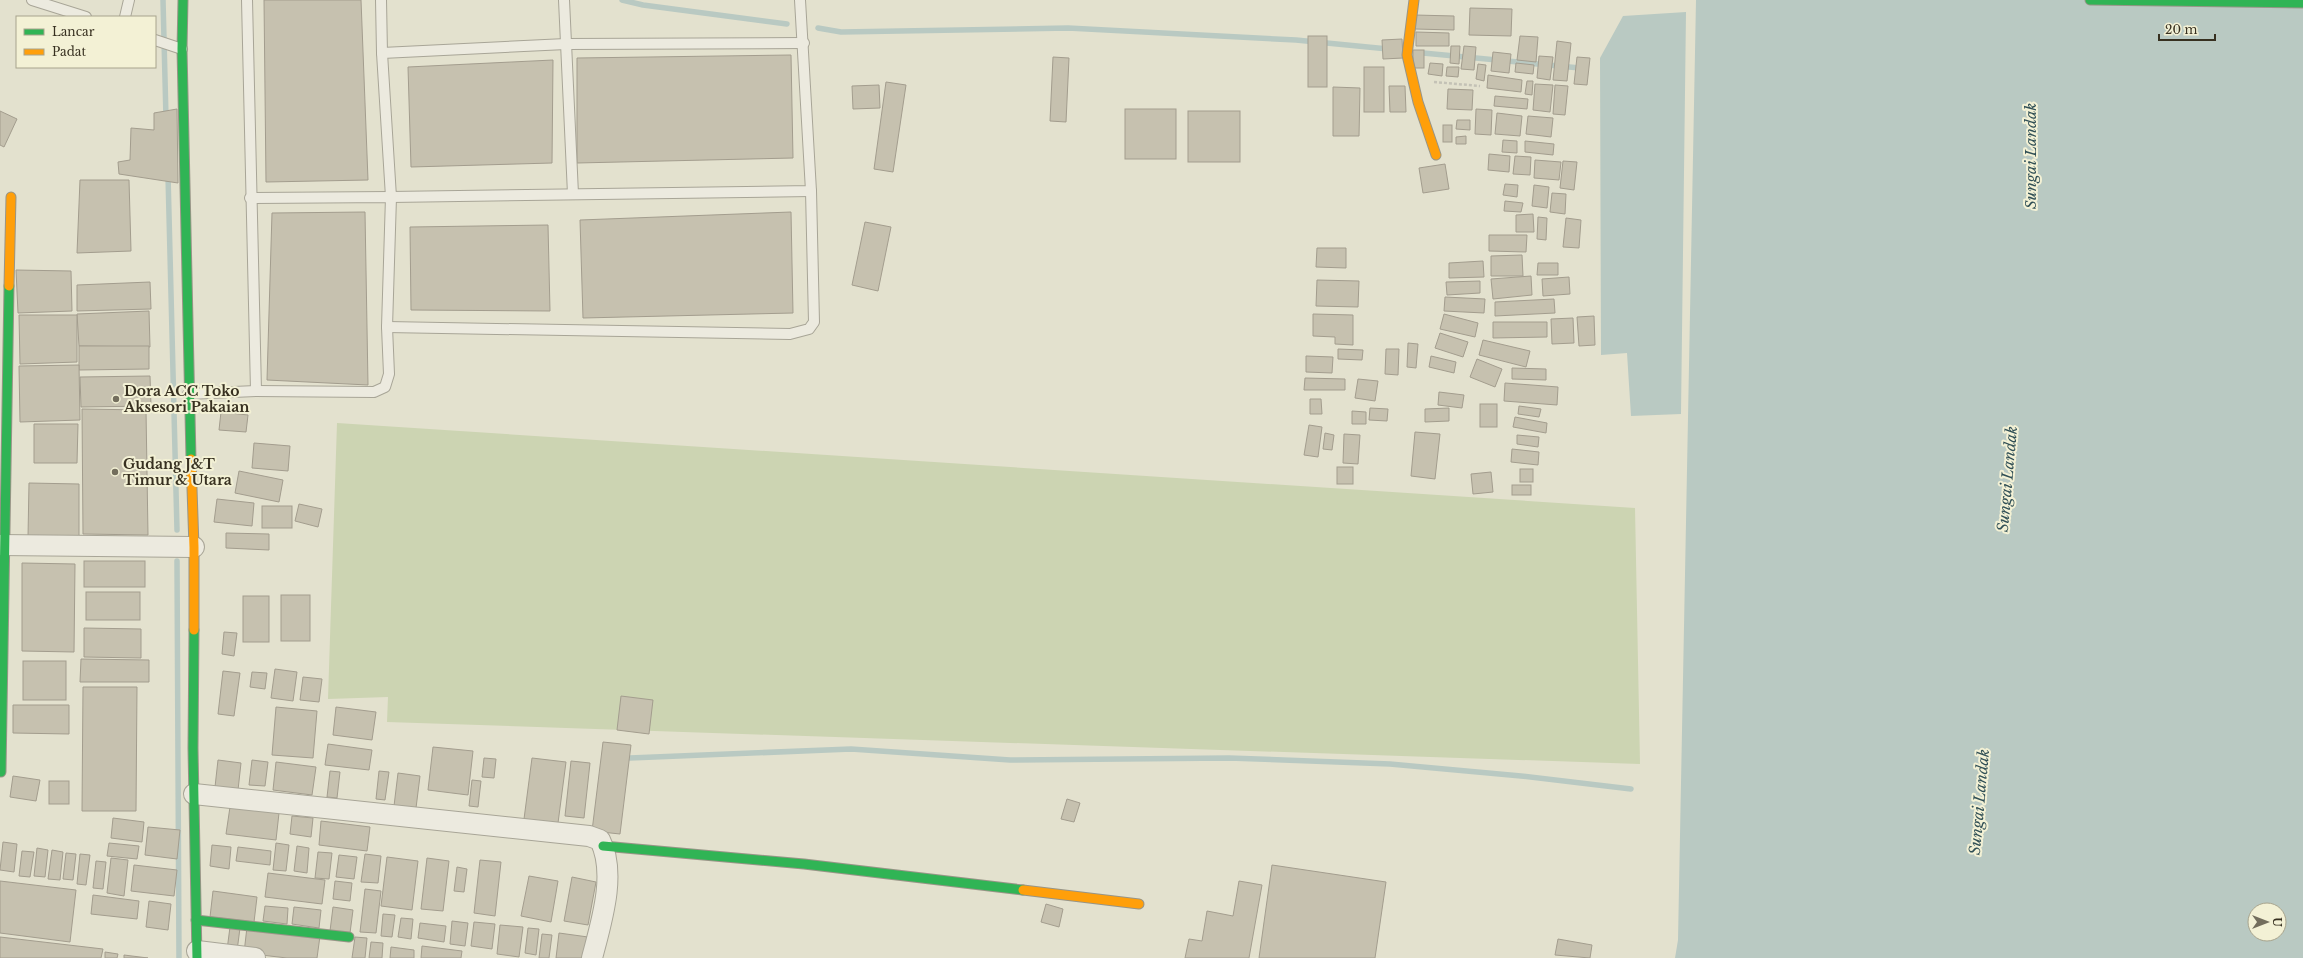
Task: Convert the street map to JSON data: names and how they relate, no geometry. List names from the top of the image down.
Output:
{
  "water": ["Sungai Landak"],
  "places": ["Dora ACC Toko Aksesori Pakaian", "Gudang J&T Timur & Utara"],
  "legend": ["Lancar", "Padat"],
  "scale_bar": "20 m",
  "north": "right"
}
